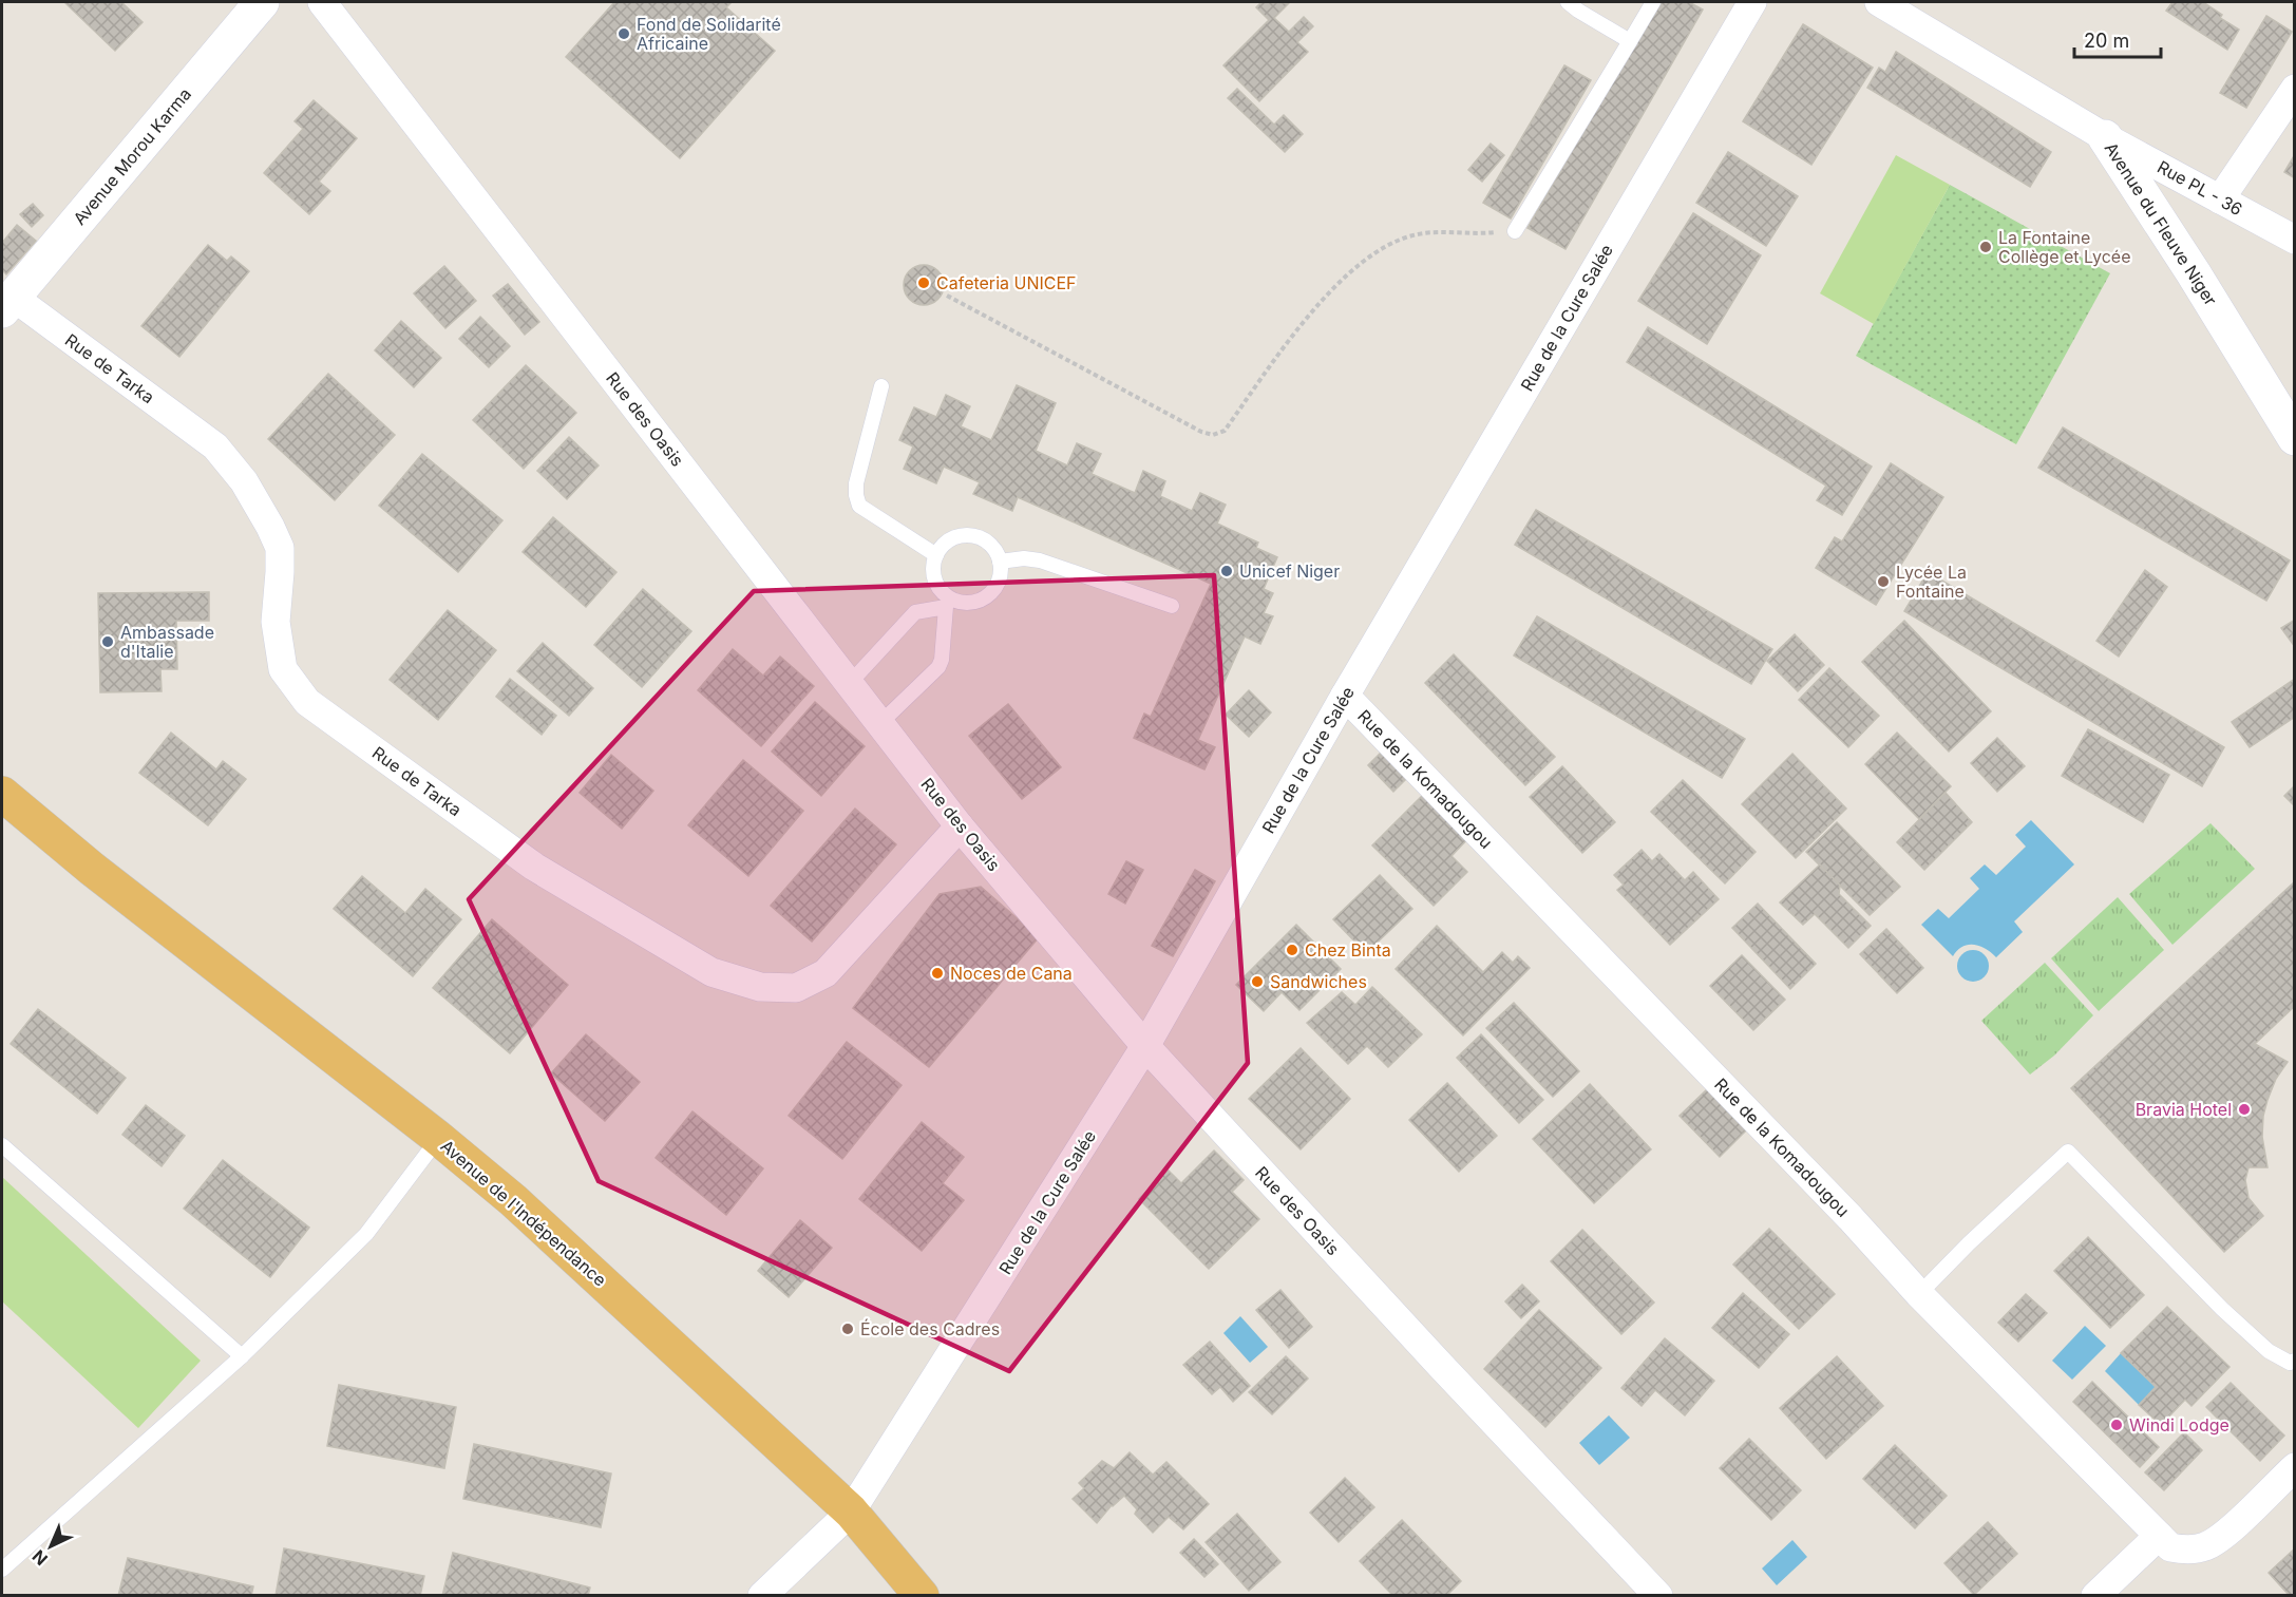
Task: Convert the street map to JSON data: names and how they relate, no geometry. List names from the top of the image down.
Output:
{
  "streets": {
    "highway": ["Avenue de l'Indépendance"],
    "street": [
      "Avenue Morou Karma",
      "Rue PL - 36",
      "Avenue du Fleuve Niger",
      "Rue de la Cure Salée",
      "Rue de Tarka",
      "Rue des Oasis",
      "Rue de la Komadougou"
    ]
  },
  "crossings": [
    ["Avenue Morou Karma", "Rue de Tarka"],
    ["Rue PL - 36", "Avenue du Fleuve Niger"],
    ["Rue de la Cure Salée", "Rue des Oasis"],
    ["Rue de la Cure Salée", "Rue de la Komadougou"],
    ["Rue de la Cure Salée", "Avenue de l'Indépendance"],
    ["Rue de Tarka", "Rue des Oasis"]
  ],
  "places": [
    "Fond de Solidarité Africaine",
    "La Fontaine Collège et Lycée",
    "Cafeteria UNICEF",
    "Unicef Niger",
    "Lycée La Fontaine",
    "Ambassade d'Italie",
    "Chez Binta",
    "Noces de Cana",
    "Sandwiches",
    "Bravia Hotel",
    "École des Cadres",
    "Windi Lodge"
  ],
  "scale_bar": "20 m",
  "north": "bottom left"
}
